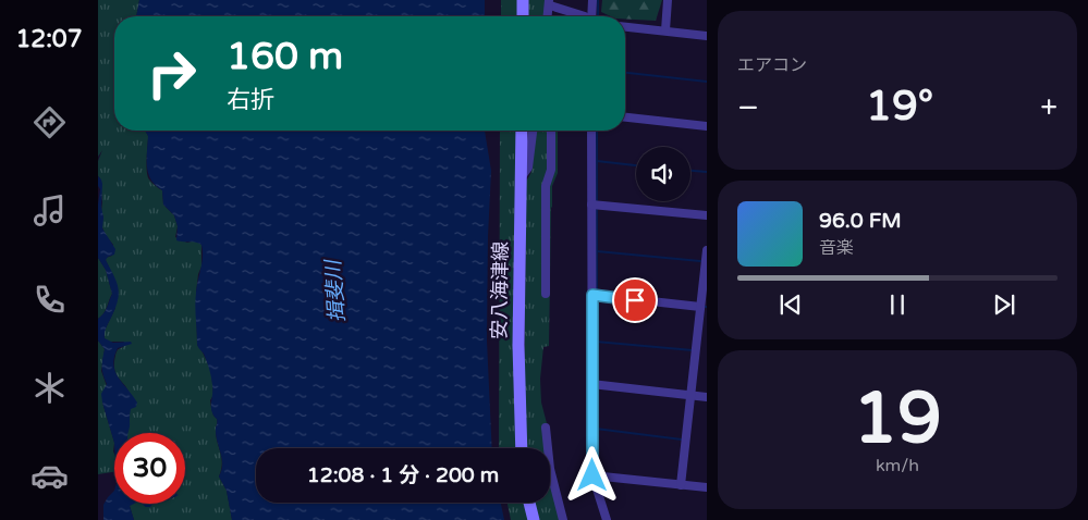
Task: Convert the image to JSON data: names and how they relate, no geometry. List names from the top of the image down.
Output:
{
  "streets": {
    "main road": ["安八海津線"]
  },
  "water": ["揖斐川"],
  "page": {
    "tabs": "12:07",
    "tile": [
      "エアコン",
      ["19", "km/h"]
    ],
    "turn": ["160 m", "右折"],
    "heat": ["−", "19°", "+"],
    "song": ["96.0 FM", "音楽"],
    "limit": "30",
    "trip": "12:08 · 1 分 · 200 m"
  }
}
